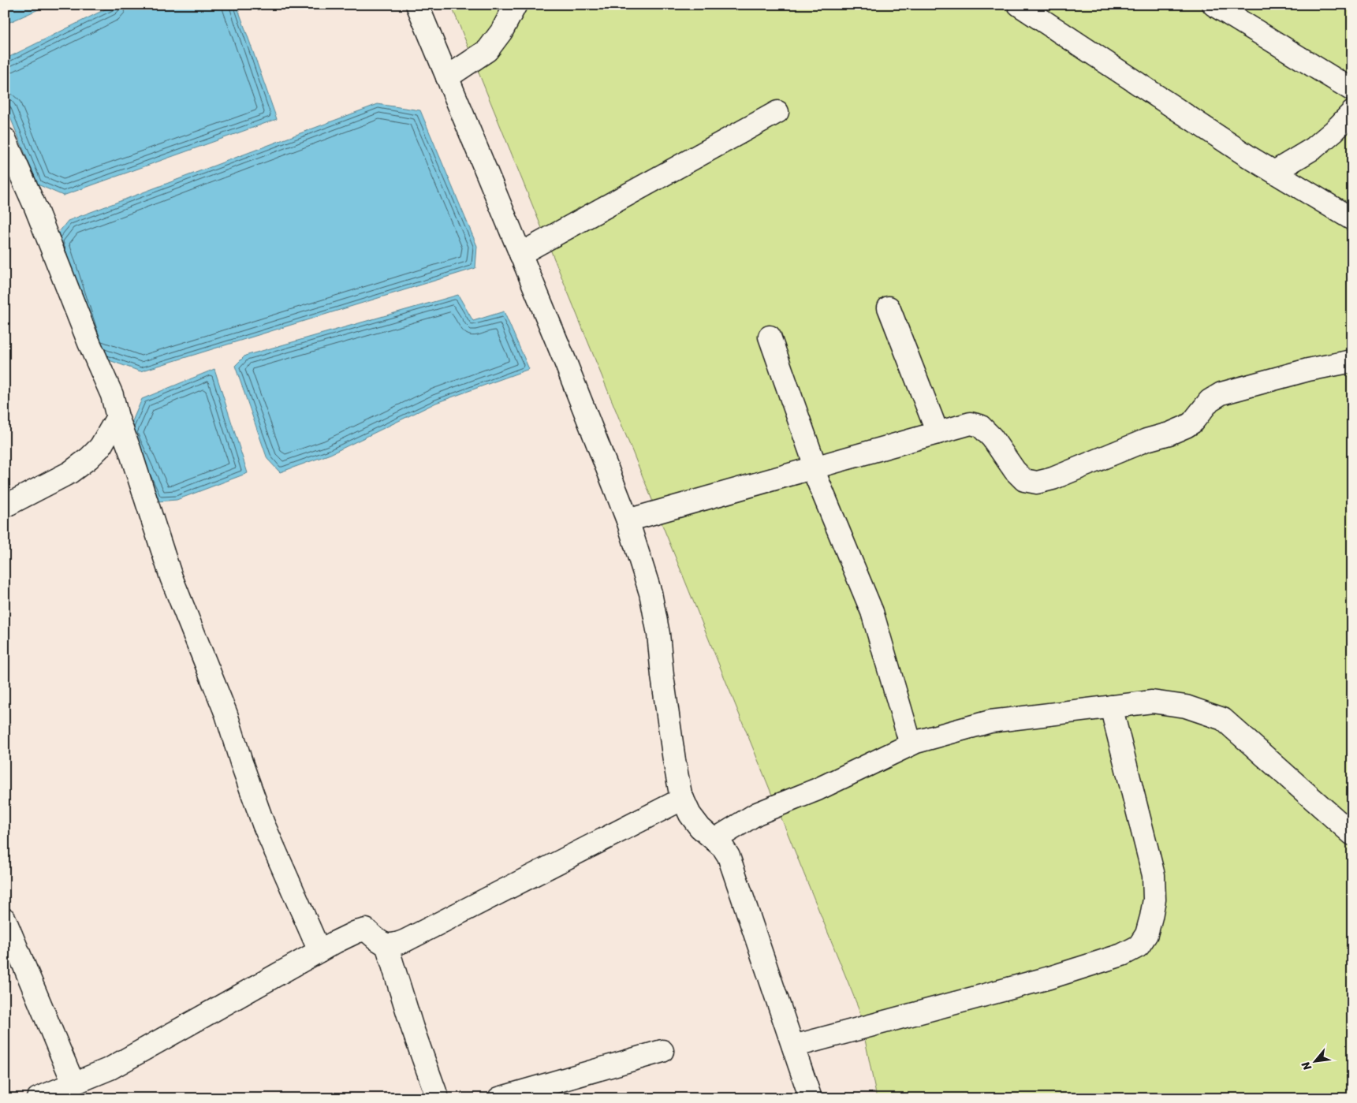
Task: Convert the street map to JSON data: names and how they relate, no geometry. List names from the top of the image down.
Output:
{
  "north": "bottom left"
}
